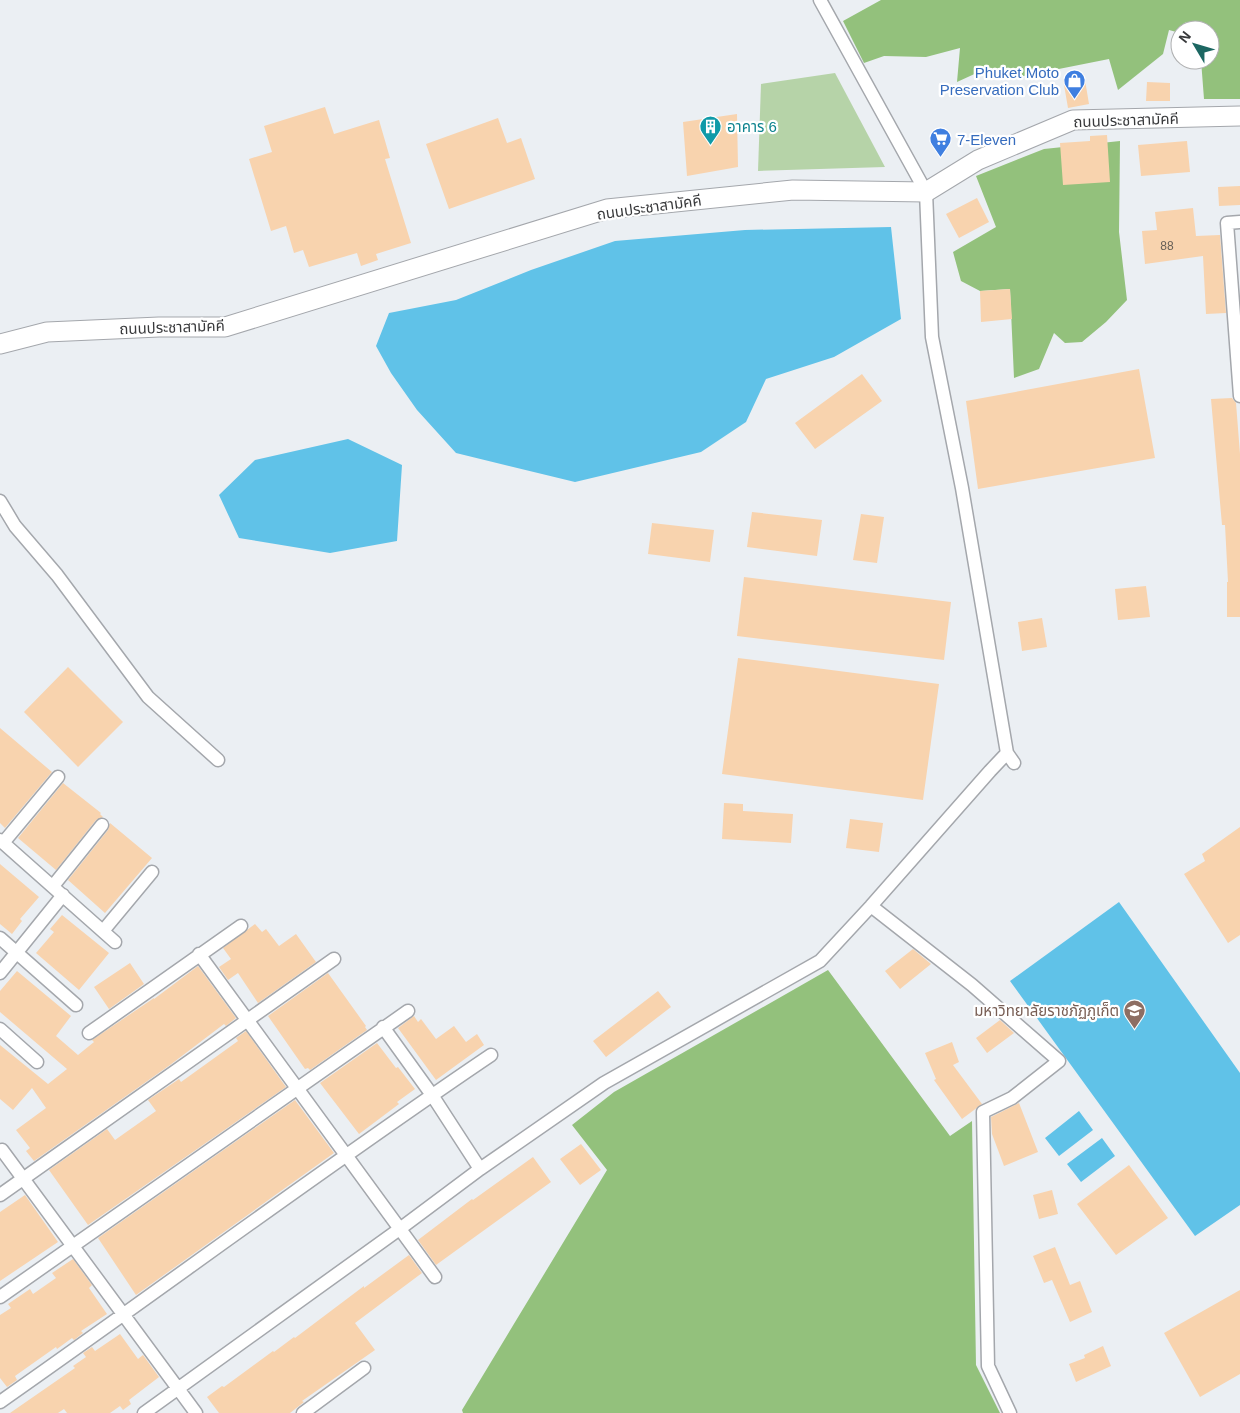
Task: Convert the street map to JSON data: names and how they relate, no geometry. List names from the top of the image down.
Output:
{
  "streets": {
    "street": ["ถนนประชาสามัคคี"]
  },
  "places": {
    "shop": ["Phuket Moto Preservation Club"],
    "building": ["อาคาร 6"],
    "supermarket": ["7-Eleven"],
    "school or university": ["มหาวิทยาลัยราชภัฏภูเก็ต"]
  },
  "house_numbers": ["88"],
  "north": "top left"
}
